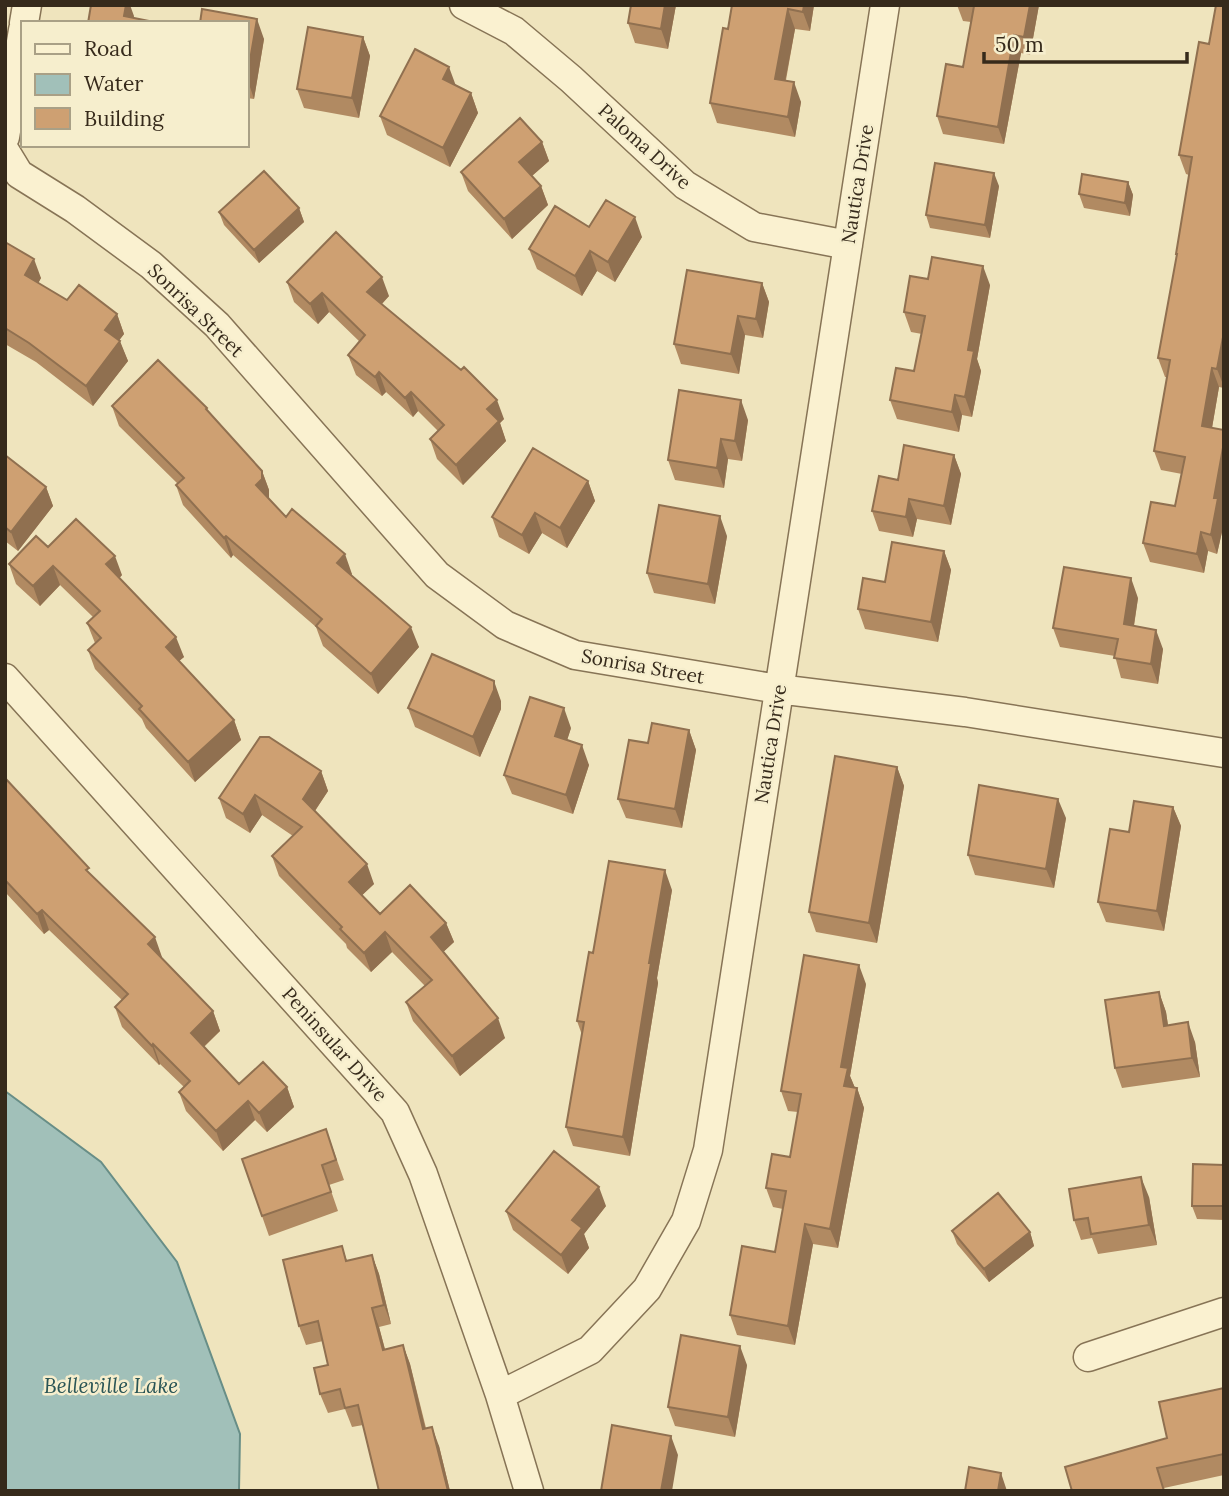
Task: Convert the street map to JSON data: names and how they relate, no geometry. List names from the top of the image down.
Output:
{
  "streets": {
    "street": [
      "Paloma Drive",
      "Nautica Drive",
      "Sonrisa Street",
      "Peninsular Drive"
    ]
  },
  "crossings": [
    ["Paloma Drive", "Nautica Drive"],
    ["Nautica Drive", "Sonrisa Street"],
    ["Nautica Drive", "Peninsular Drive"]
  ],
  "water": ["Belleville Lake"],
  "legend": ["Road", "Water", "Building"],
  "scale_bar": "50 m"
}
